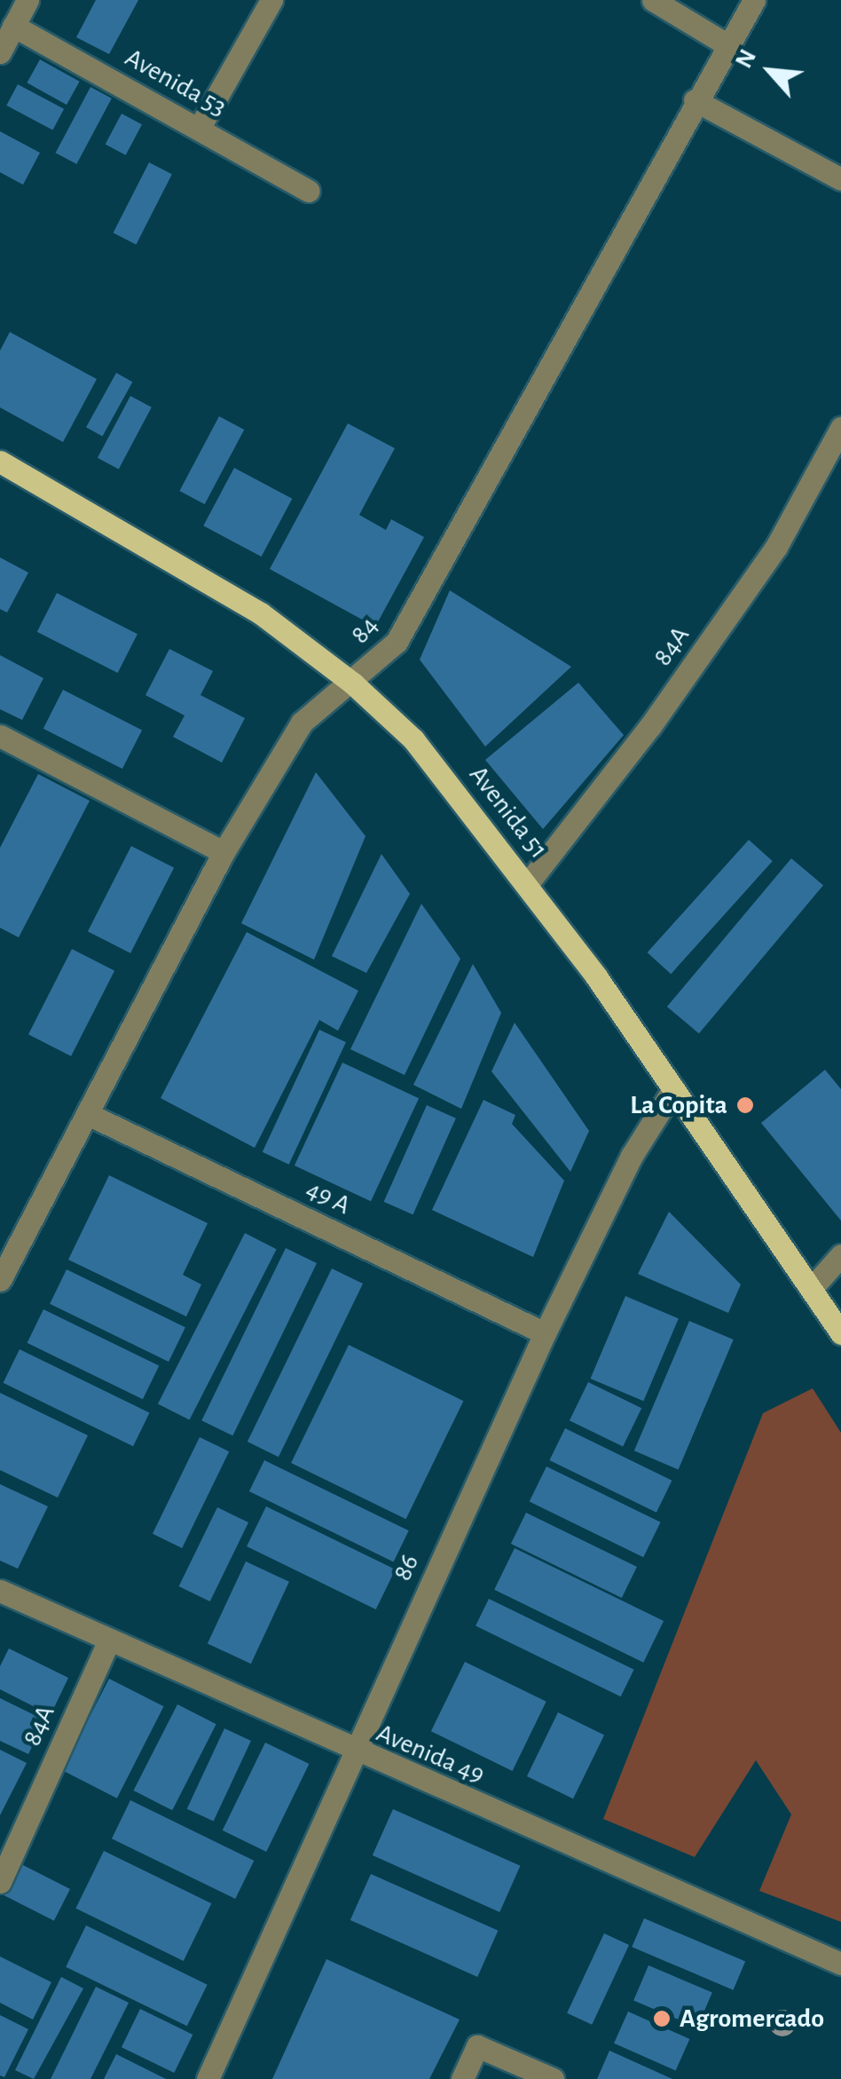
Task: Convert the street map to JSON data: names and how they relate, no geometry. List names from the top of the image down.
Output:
{
  "streets": {
    "main road": ["Avenida 51"],
    "street": [
      "Avenida 53",
      "84",
      "84A",
      "49 A",
      "86",
      "Avenida 49"
    ]
  },
  "crossings": [
    ["84", "Avenida 51"],
    ["84", "49 A"],
    ["84A", "Avenida 51"],
    ["84A", "Avenida 49"],
    ["Avenida 51", "86"],
    ["49 A", "86"],
    ["86", "Avenida 49"]
  ],
  "places": ["La Copita", "Agromercado"],
  "north": "top left"
}
